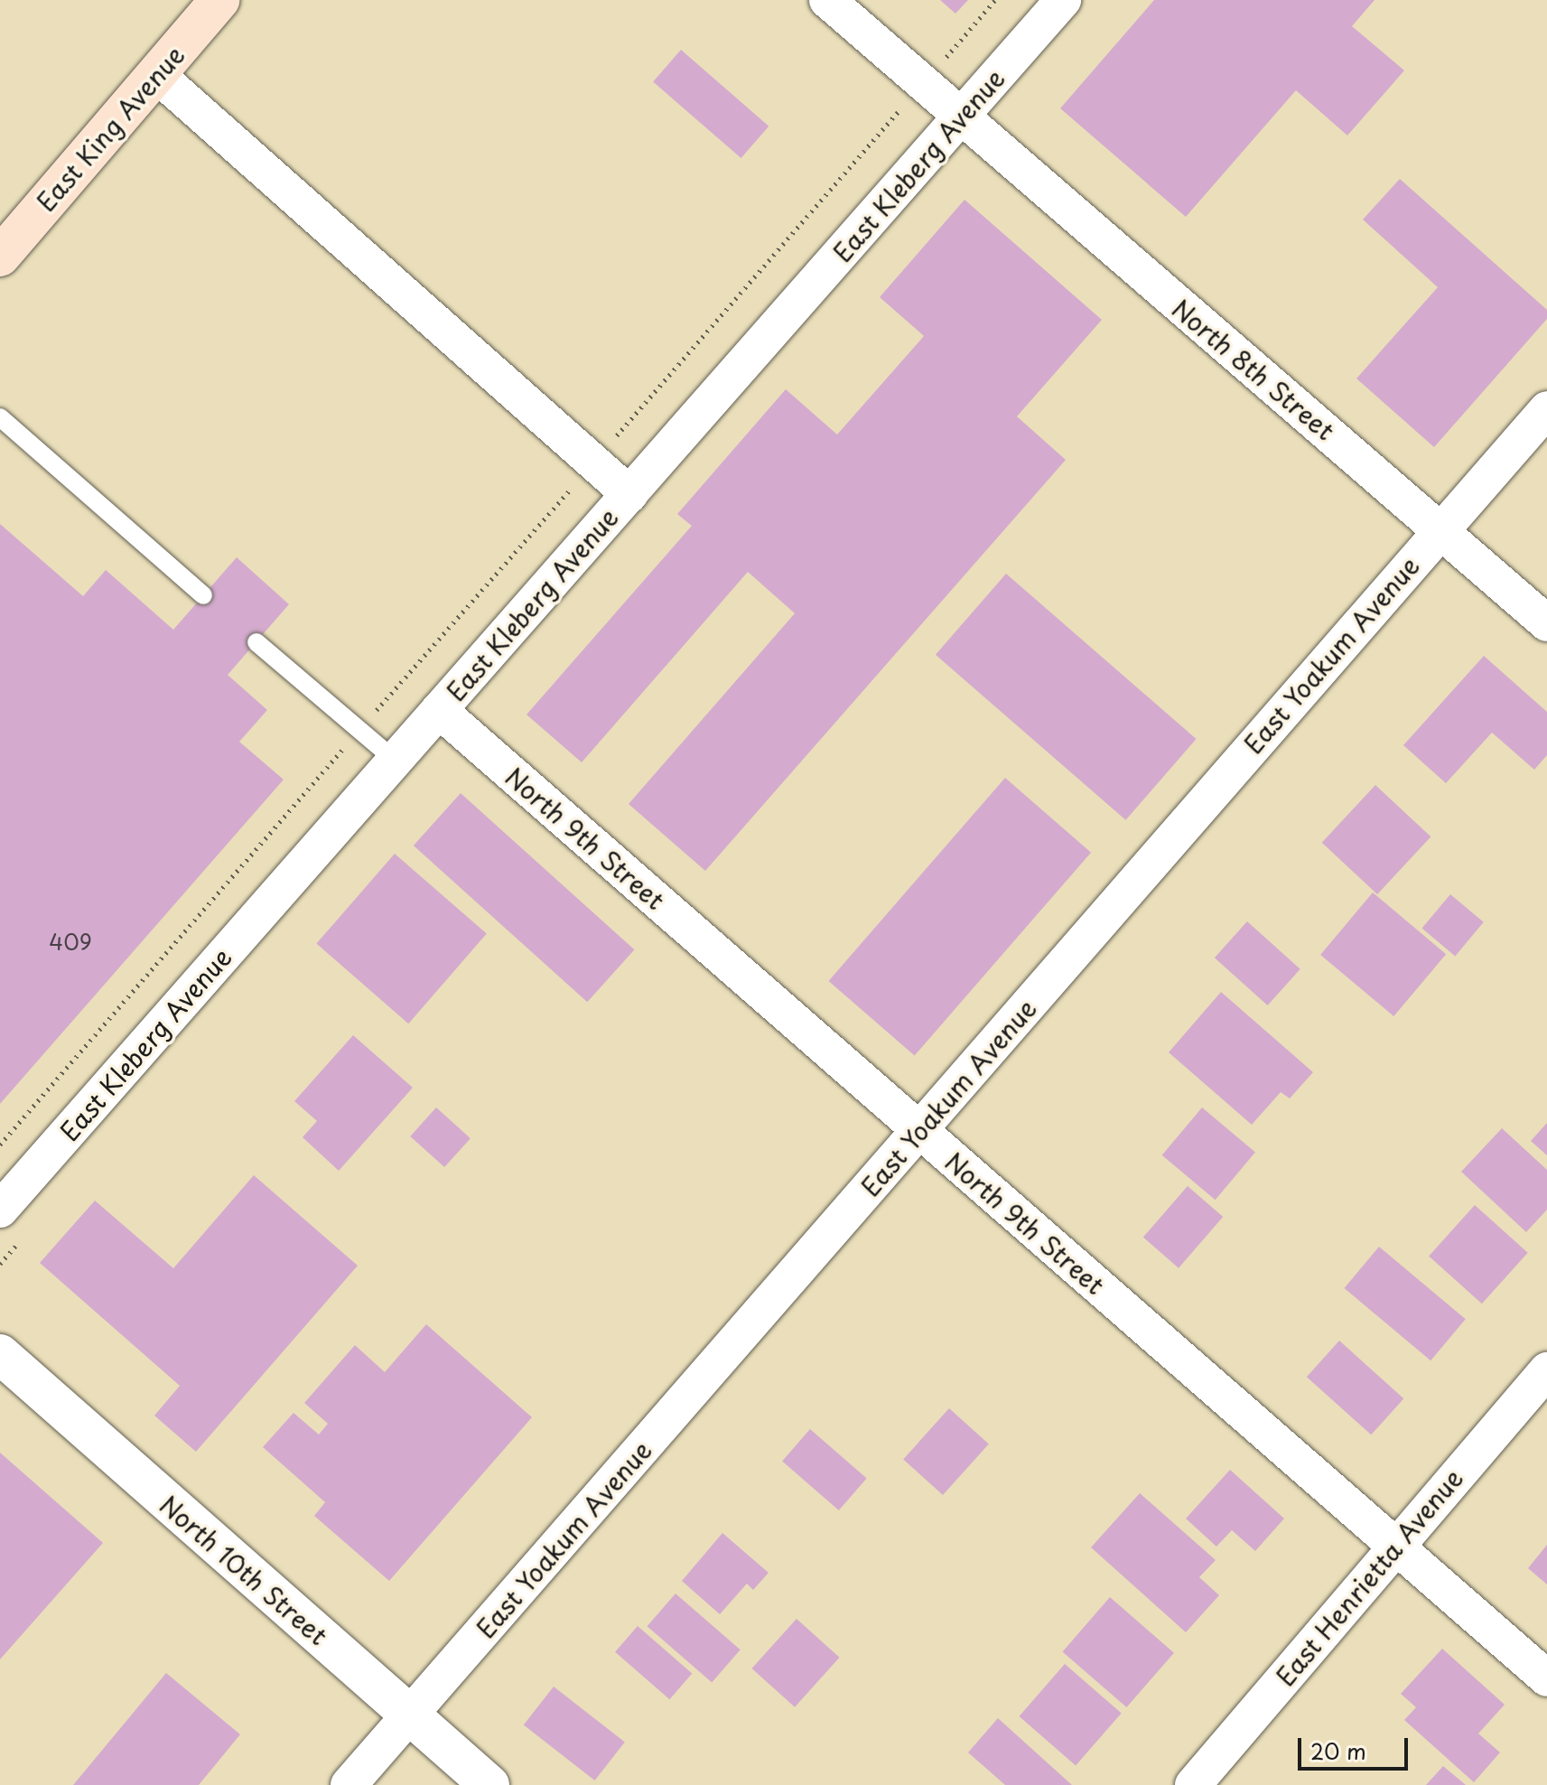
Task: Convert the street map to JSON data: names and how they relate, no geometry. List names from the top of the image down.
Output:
{
  "streets": {
    "main road": ["East King Avenue"],
    "street": [
      "East Kleberg Avenue",
      "North 8th Street",
      "East Yoakum Avenue",
      "North 9th Street",
      "North 10th Street",
      "East Henrietta Avenue"
    ]
  },
  "crossings": [
    ["East Kleberg Avenue", "North 8th Street"],
    ["East Kleberg Avenue", "North 9th Street"],
    ["North 8th Street", "East Yoakum Avenue"],
    ["East Yoakum Avenue", "North 9th Street"],
    ["East Yoakum Avenue", "North 10th Street"],
    ["North 9th Street", "East Henrietta Avenue"]
  ],
  "house_numbers": ["409"],
  "scale_bar": "20 m"
}
